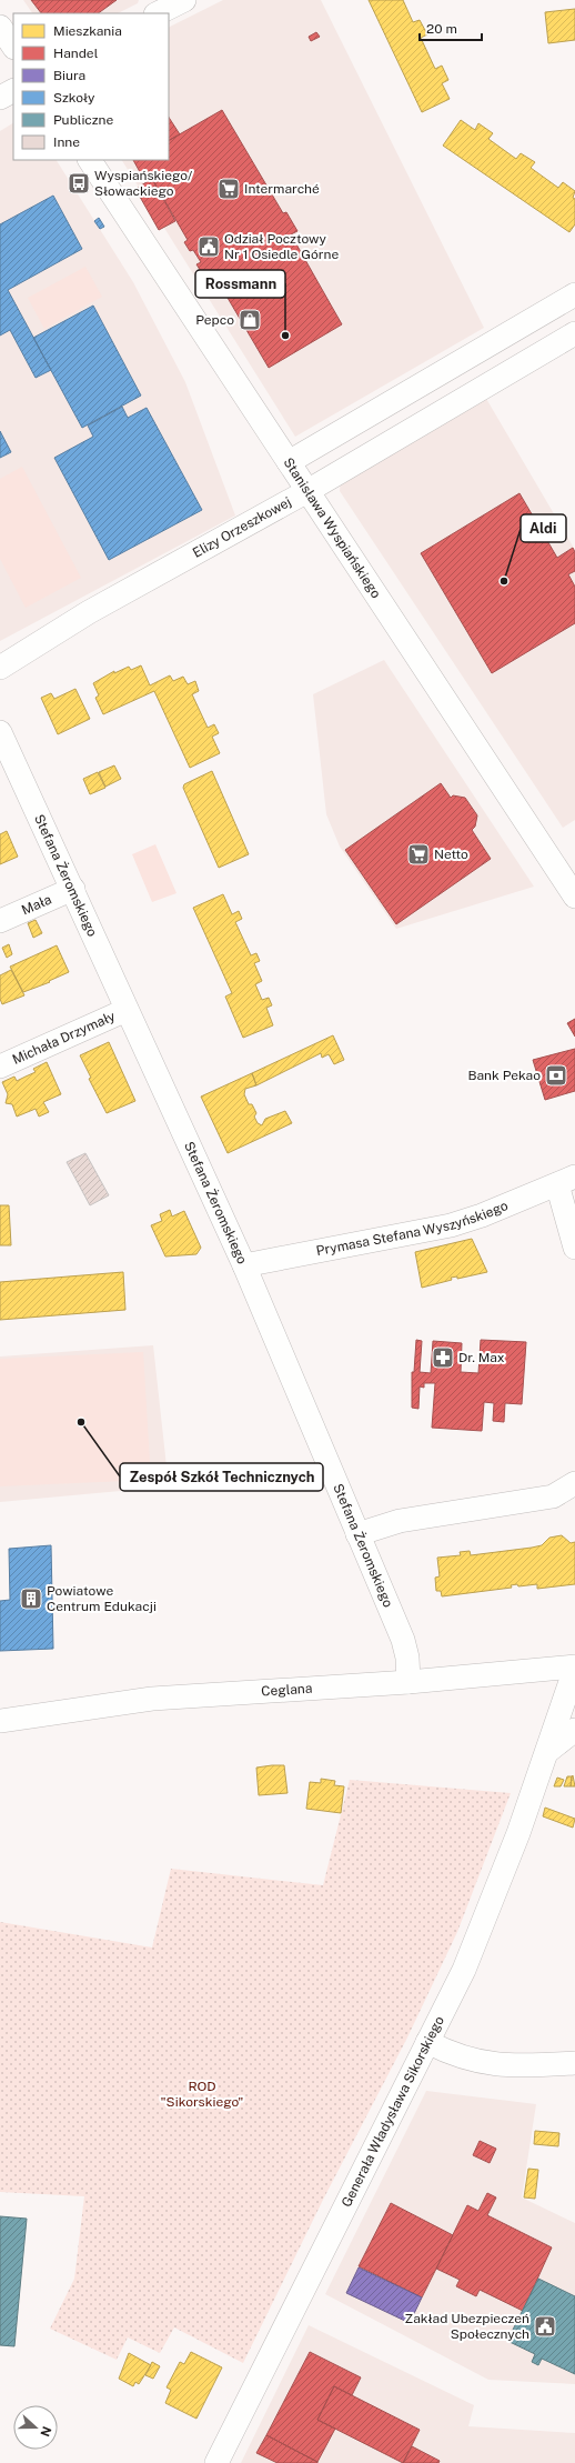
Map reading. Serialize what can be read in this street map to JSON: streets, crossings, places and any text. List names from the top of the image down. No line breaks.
{"streets":{"street":["Elizy Orzeszkowej","Stanisława Wyspiańskiego","Stefana Żeromskiego","Mała","Michała Drzymały","Prymasa Stefana Wyszyńskiego","Ceglana","Generała Władysława Sikorskiego"]},"crossings":[["Elizy Orzeszkowej","Stanisława Wyspiańskiego"],["Stefana Żeromskiego","Mała"],["Stefana Żeromskiego","Michała Drzymały"],["Stefana Żeromskiego","Prymasa Stefana Wyszyńskiego"],["Stefana Żeromskiego","Ceglana"],["Ceglana","Generała Władysława Sikorskiego"]],"parks":["ROD \"Sikorskiego\""],"places":{"bus stop":["Wyspiańskiego/ Słowackiego"],"supermarket":["Intermarché","Netto"],"public building":["Odział Pocztowy Nr 1 Osiedle Górne","Zakład Ubezpieczeń Społecznych"],"shop":["Pepco"],"other":["Rossmann","Aldi","Zespół Szkół Technicznych"],"bank":["Bank Pekao"],"pharmacy":["Dr. Max"],"building":["Powiatowe Centrum Edukacji"]},"legend":["Mieszkania","Handel","Biura","Szkoły","Publiczne","Inne"],"scale_bar":"20 m","north":"right"}
